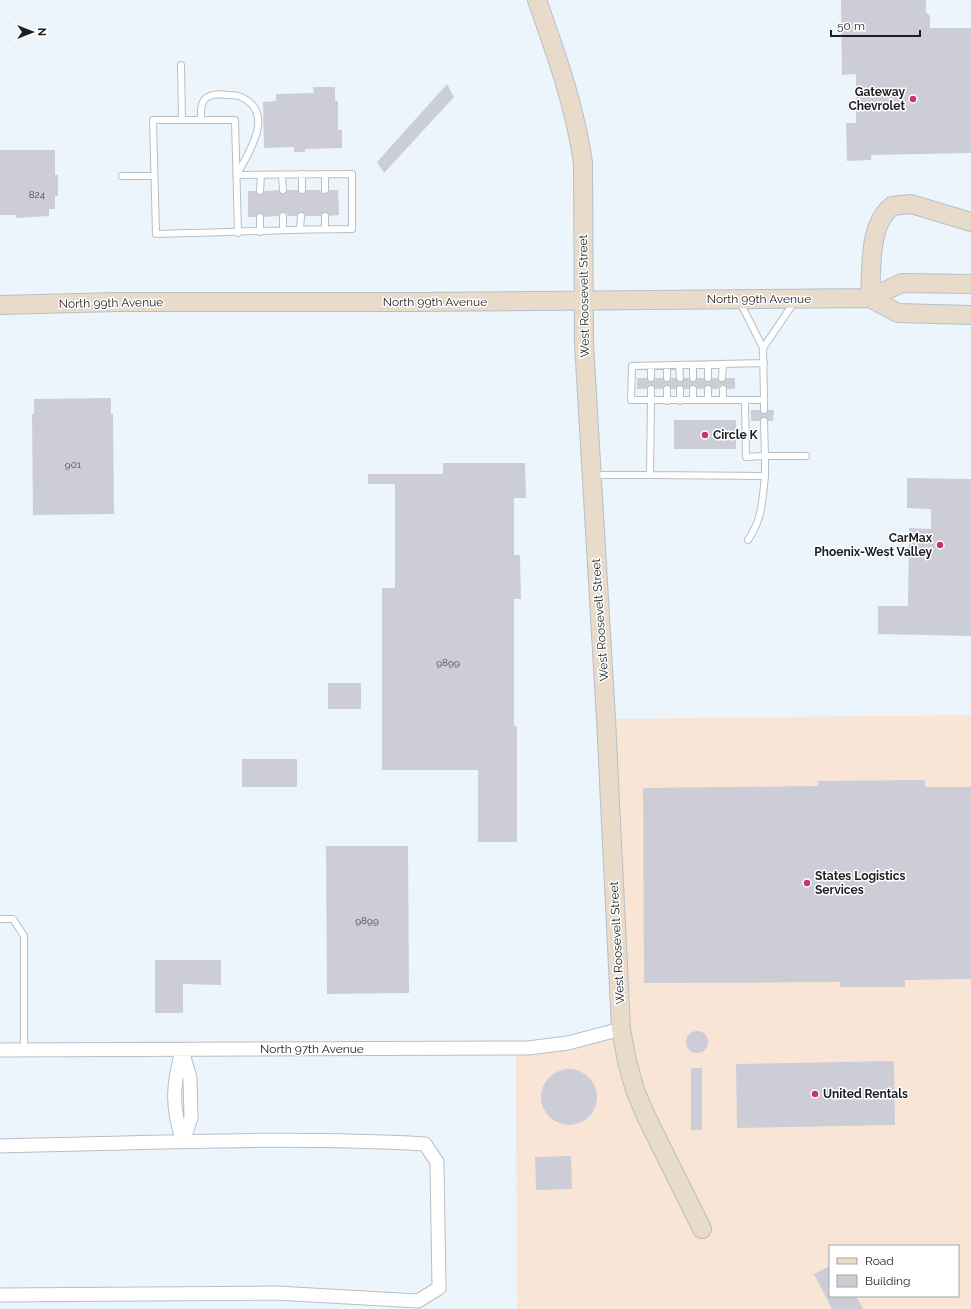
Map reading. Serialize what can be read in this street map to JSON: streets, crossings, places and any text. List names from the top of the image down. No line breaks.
{"streets":{"street":["West Roosevelt Street","North 99th Avenue","North 97th Avenue"]},"crossings":[["West Roosevelt Street","North 99th Avenue"],["West Roosevelt Street","North 97th Avenue"]],"places":["Gateway Chevrolet","Circle K","CarMax Phoenix-West Valley","States Logistics Services","United Rentals"],"house_numbers":["824","901","9899","9899"],"legend":["Road","Building"],"scale_bar":"50 m","north":"right"}
